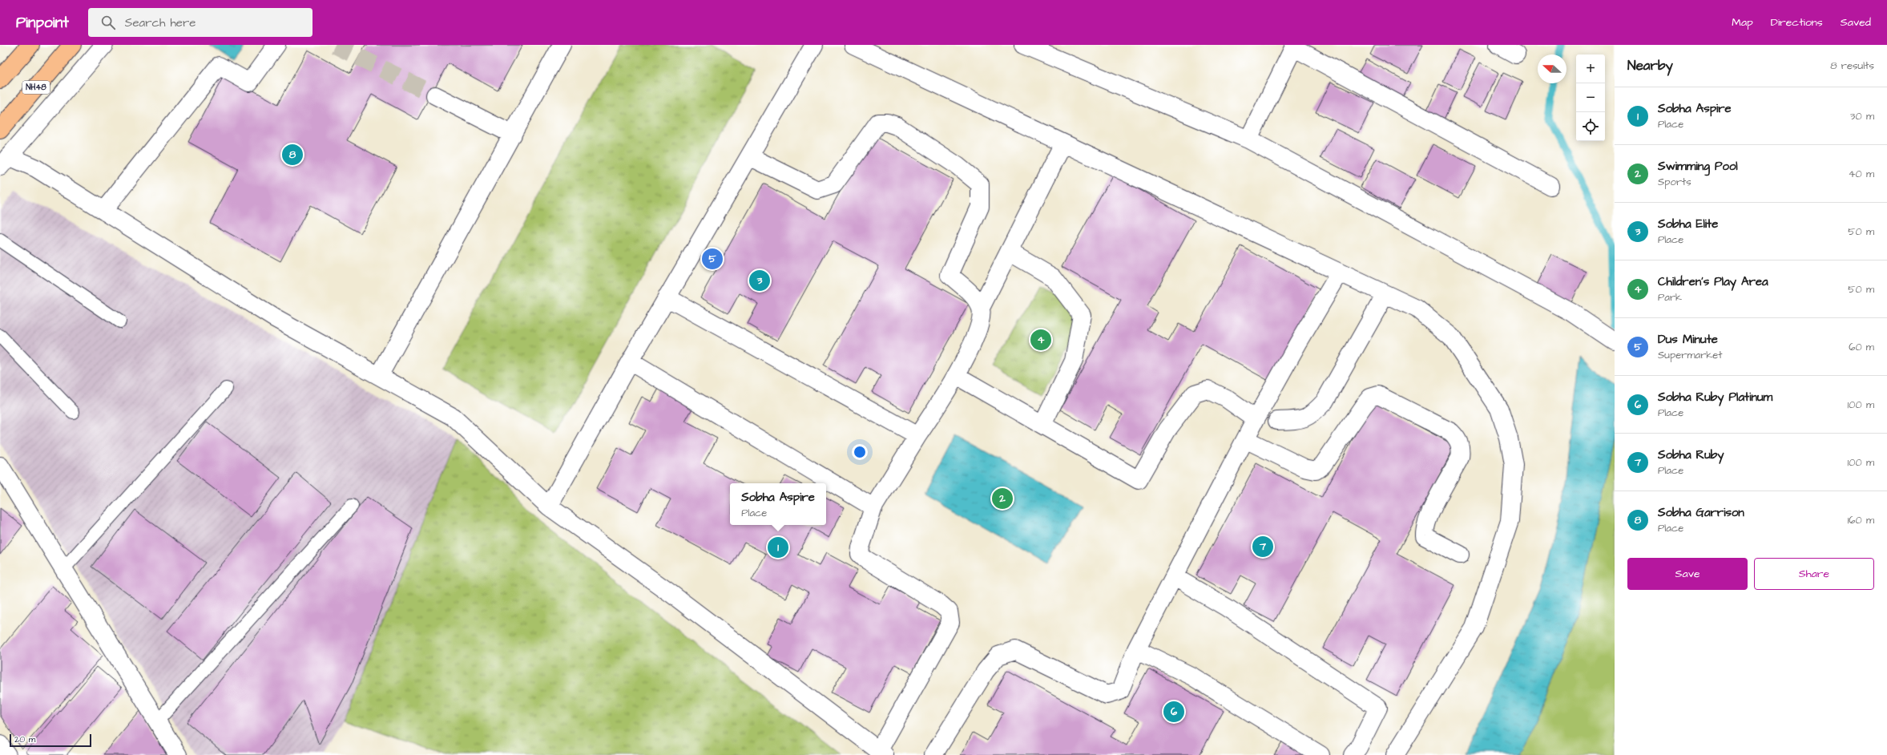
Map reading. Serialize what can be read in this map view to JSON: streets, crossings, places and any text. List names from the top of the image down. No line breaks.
{"streets":{"highway":["NH48"]},"scale_bar":"20 m","north":"left","page":{"header":"Pinpoint","search":"Search here","nav":["Map","Directions","Saved"],"heading":["Nearby","8 results"],"map_buttons":["+","−"],"list":[{"mark":"1","name":"Sobha Aspire","note":"Place","value":"30 m"},{"mark":"2","name":"Swimming Pool","note":"Sports","value":"40 m"},{"mark":"3","name":"Sobha Elite","note":"Place","value":"50 m"},{"mark":"4","name":"Children's Play Area","note":"Park","value":"50 m"},{"mark":"5","name":"Dus Minute","note":"Supermarket","value":"60 m"},{"mark":"6","name":"Sobha Ruby Platinum","note":"Place","value":"100 m"},{"mark":"7","name":"Sobha Ruby","note":"Place","value":"100 m"},{"mark":"8","name":"Sobha Garrison","note":"Place","value":"160 m"}],"pins":["8","5","3","4","2","7","1","6"],"popup":["Sobha Aspire","Place"],"buttons":["Save","Share"],"scale":"20 m"}}
